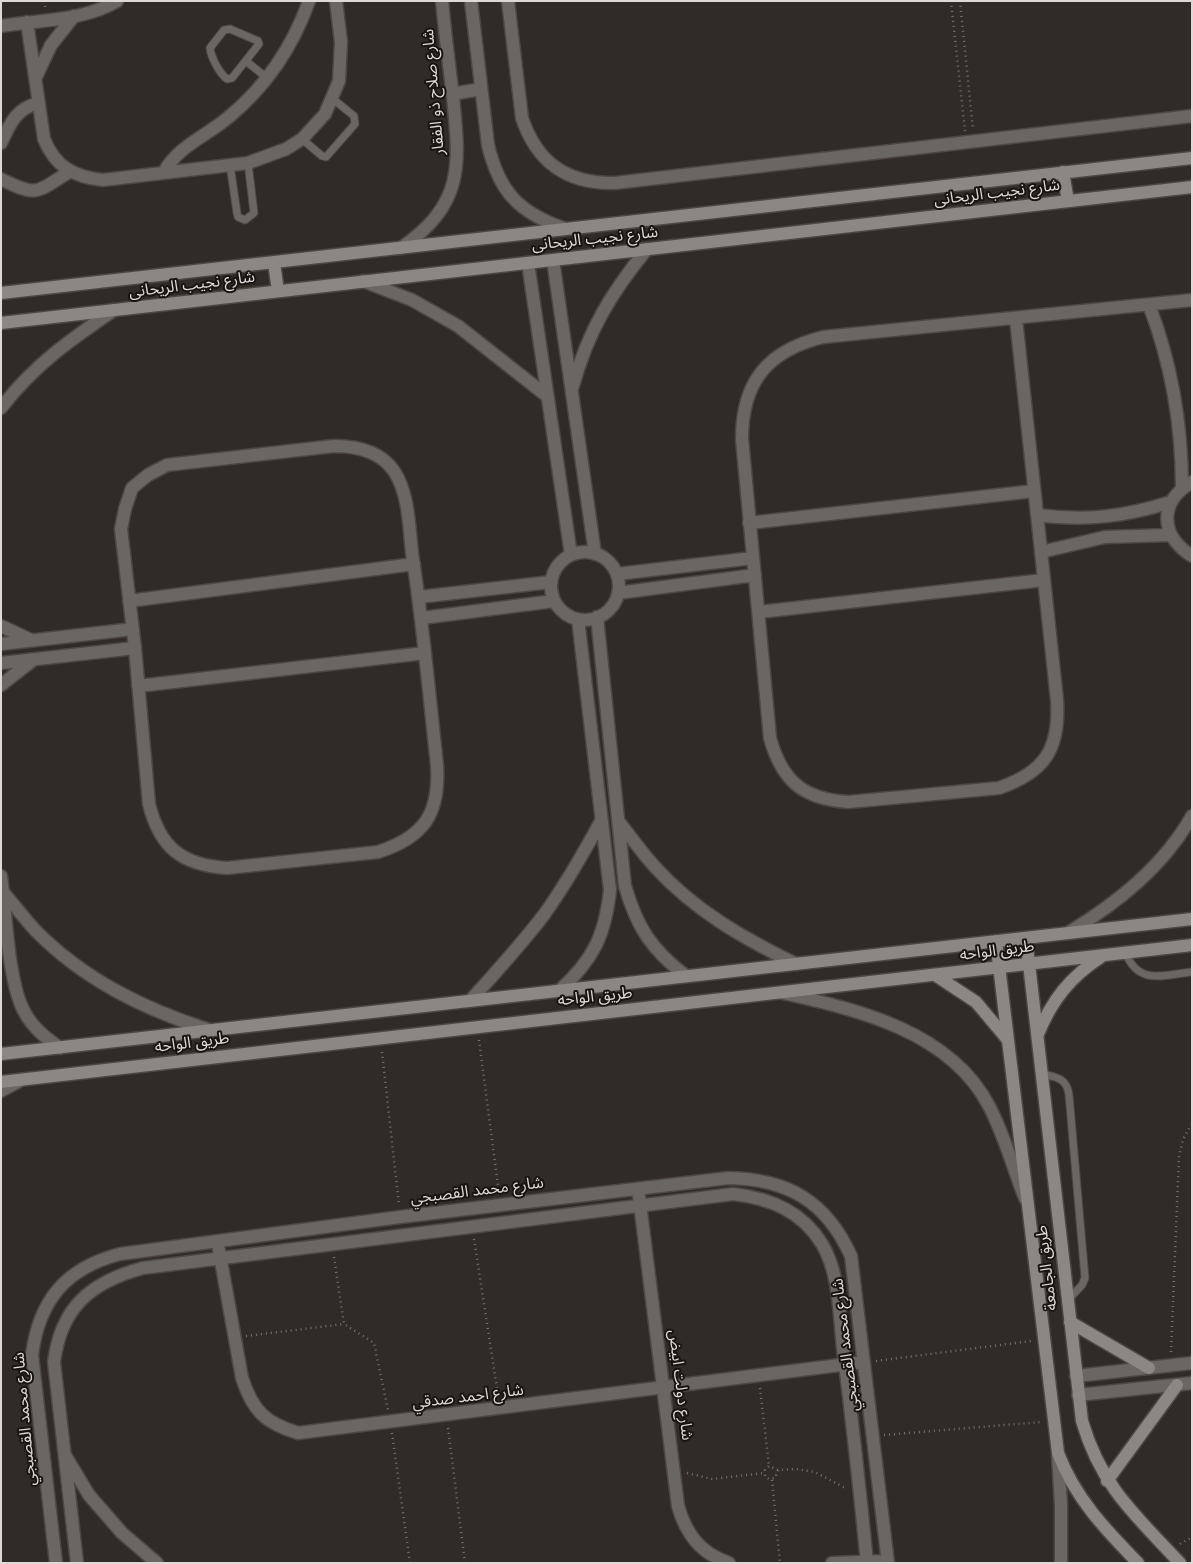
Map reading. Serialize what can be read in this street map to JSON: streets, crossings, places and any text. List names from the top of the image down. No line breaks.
{"streets":{"street":["شارع صلاح ذو الفقار","شارع نجيب الريحانى","طريق الواحه","شارع محمد القصبجي","طريق الجامعة","شارع دولت ابيض","شارع احمد صدقي"]},"crossings":[["شارع صلاح ذو الفقار","شارع نجيب الريحانى"],["طريق الواحه","طريق الجامعة"],["شارع محمد القصبجي","شارع دولت ابيض"],["شارع محمد القصبجي","شارع احمد صدقي"],["شارع دولت ابيض","شارع احمد صدقي"]]}
